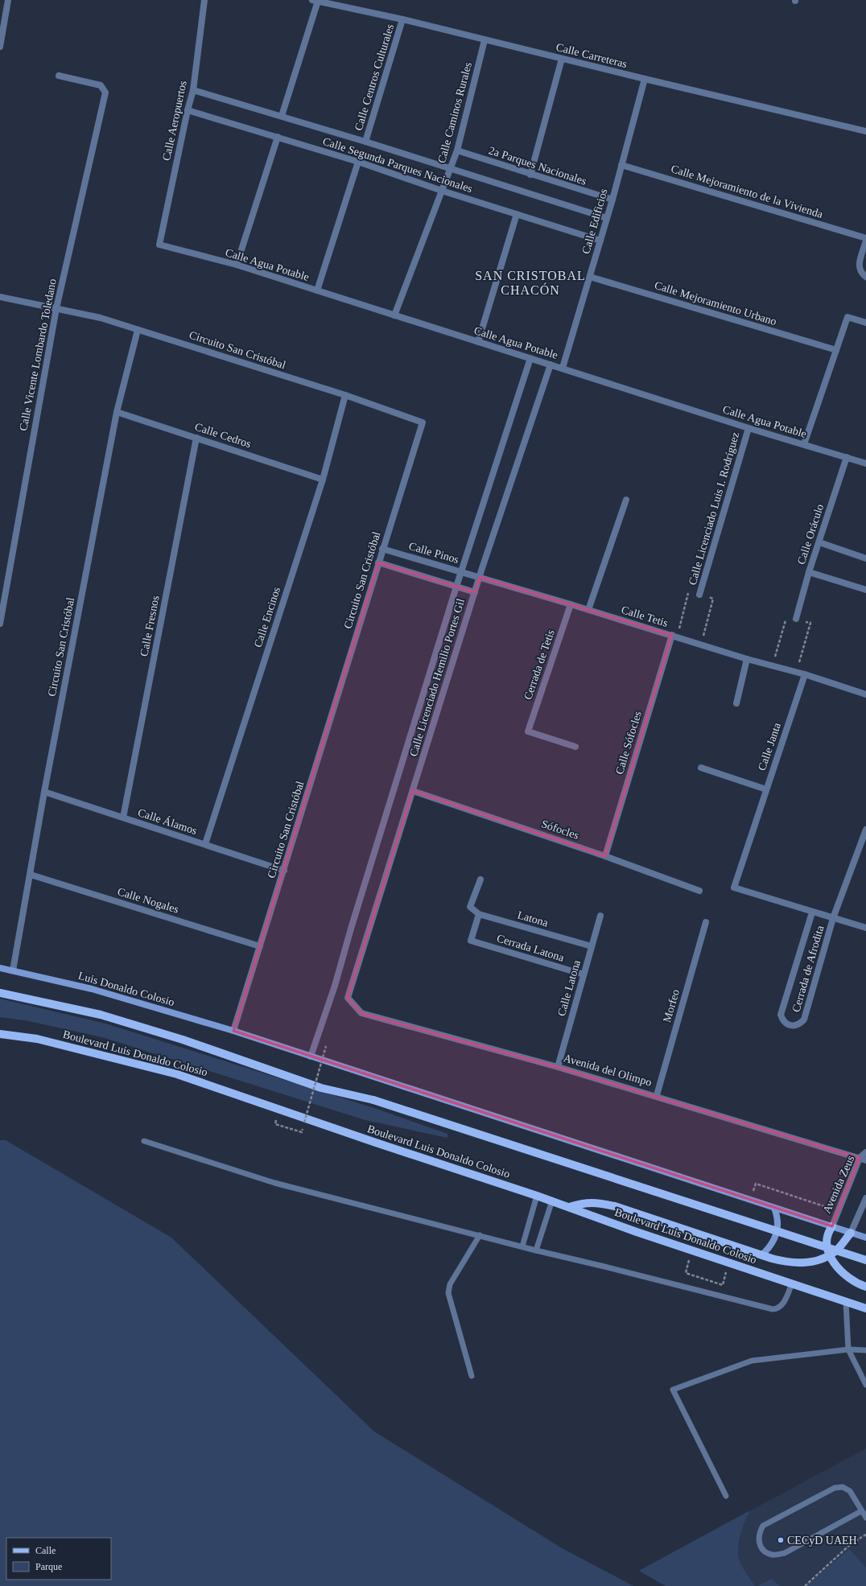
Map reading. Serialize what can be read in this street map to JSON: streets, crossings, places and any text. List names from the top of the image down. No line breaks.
{"streets":{"main road":["Boulevard Luis Donaldo Colosio"],"street":["Calle Carreteras","Calle Centros Culturales","Calle Caminos Rurales","Calle Aeropuertos","Calle Segunda Parques Nacionales","2a Parques Nacionales","Calle Mejoramiento de la Vivienda","Calle Edificios","Calle Agua Potable","Calle Mejoramiento Urbano","Circuito San Cristóbal","Calle Vicente Lombardo Toledano","Calle Cedros","Calle Licenciado Luis I. Rodríguez","Calle Oráculo","Calle Pinos","Calle Tetis","Calle Encinos","Calle Fresnos","Cerrada de Tetis","Calle Licenciado Hemilio Portes Gil","Calle Sófocles","Calle Janta","Calle Álamos","Sófocles","Calle Nogales","Latona","Cerrada Latona","Cerrada de Afrodita","Calle Latona","Luis Donaldo Colosio","Morfeo","Avenida del Olimpo","Avenida Zeus"]},"crossings":[["Calle Carreteras","Calle Centros Culturales"],["Calle Carreteras","Calle Caminos Rurales"],["Calle Carreteras","Calle Edificios"],["Calle Centros Culturales","Calle Segunda Parques Nacionales"],["Calle Caminos Rurales","Calle Segunda Parques Nacionales"],["Calle Caminos Rurales","2a Parques Nacionales"],["Calle Caminos Rurales","Calle Agua Potable"],["Calle Aeropuertos","Calle Segunda Parques Nacionales"],["Calle Aeropuertos","Calle Agua Potable"],["Calle Segunda Parques Nacionales","Calle Edificios"],["2a Parques Nacionales","Calle Edificios"],["Calle Mejoramiento de la Vivienda","Calle Edificios"],["Calle Edificios","Calle Agua Potable"],["Calle Edificios","Calle Mejoramiento Urbano"],["Calle Agua Potable","Calle Licenciado Luis I. Rodríguez"],["Calle Agua Potable","Calle Oráculo"],["Calle Agua Potable","Calle Licenciado Hemilio Portes Gil"],["Circuito San Cristóbal","Calle Vicente Lombardo Toledano"],["Circuito San Cristóbal","Calle Cedros"],["Circuito San Cristóbal","Calle Pinos"],["Circuito San Cristóbal","Calle Encinos"],["Circuito San Cristóbal","Calle Álamos"],["Circuito San Cristóbal","Calle Nogales"],["Circuito San Cristóbal","Luis Donaldo Colosio"],["Calle Cedros","Calle Encinos"],["Calle Cedros","Calle Fresnos"],["Calle Pinos","Calle Tetis"],["Calle Pinos","Calle Licenciado Hemilio Portes Gil"],["Calle Tetis","Cerrada de Tetis"],["Calle Tetis","Calle Licenciado Hemilio Portes Gil"],["Calle Tetis","Calle Sófocles"],["Calle Tetis","Calle Janta"],["Calle Encinos","Calle Álamos"],["Calle Fresnos","Calle Álamos"],["Calle Licenciado Hemilio Portes Gil","Sófocles"],["Calle Licenciado Hemilio Portes Gil","Avenida del Olimpo"],["Calle Sófocles","Sófocles"],["Calle Janta","Cerrada de Afrodita"],["Latona","Cerrada Latona"],["Latona","Calle Latona"],["Cerrada Latona","Calle Latona"],["Calle Latona","Avenida del Olimpo"],["Luis Donaldo Colosio","Avenida Zeus"],["Morfeo","Avenida del Olimpo"],["Avenida del Olimpo","Avenida Zeus"]],"districts":["SAN CRISTOBAL CHACÓN"],"places":["CECyD UAEH"],"legend":["Calle","Parque"]}
